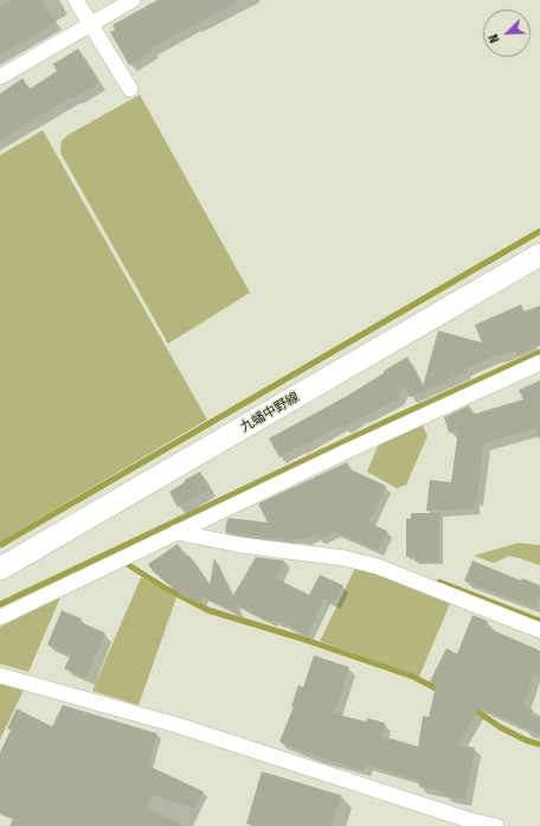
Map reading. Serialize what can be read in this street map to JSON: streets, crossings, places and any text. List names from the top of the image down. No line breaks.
{"streets":{"main road":["九蟠中野線"]},"north":"bottom left"}
